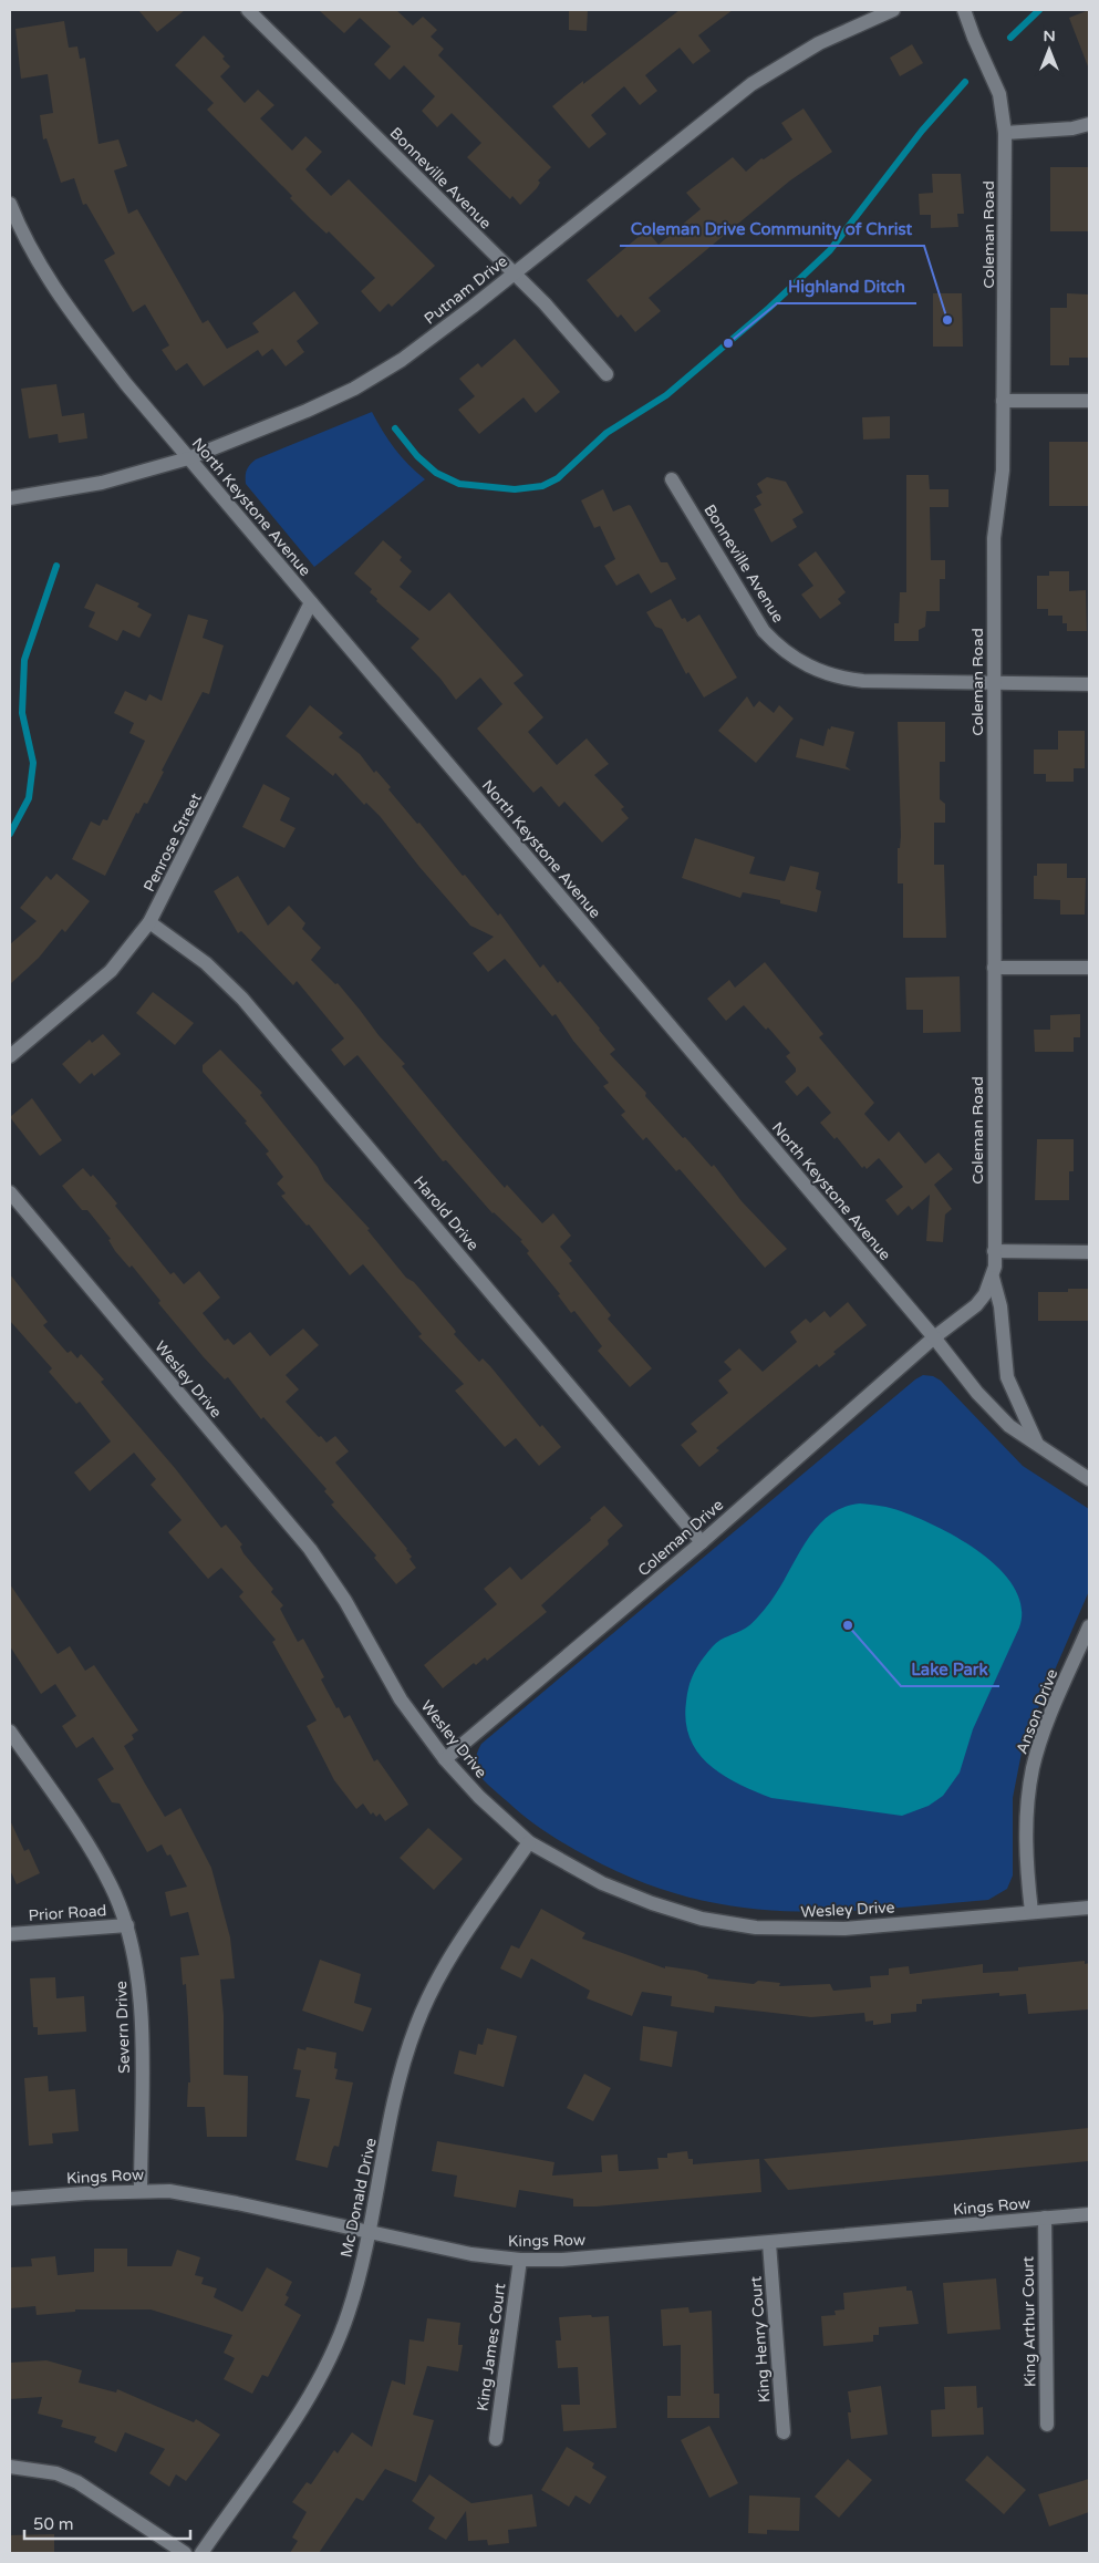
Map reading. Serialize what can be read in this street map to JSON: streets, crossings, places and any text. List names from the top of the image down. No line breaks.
{"streets":{"street":["Bonneville Avenue","Coleman Road","Putnam Drive","North Keystone Avenue","Penrose Street","Harold Drive","Wesley Drive","Coleman Drive","Anson Drive","Prior Road","Severn Drive","Kings Row","Mc Donald Drive","King Arthur Court","King Henry Court","King James Court"]},"crossings":[["Bonneville Avenue","Coleman Road"],["Bonneville Avenue","Putnam Drive"],["Coleman Road","North Keystone Avenue"],["Coleman Road","Coleman Drive"],["Putnam Drive","North Keystone Avenue"],["North Keystone Avenue","Penrose Street"],["North Keystone Avenue","Coleman Drive"],["Penrose Street","Harold Drive"],["Harold Drive","Coleman Drive"],["Wesley Drive","Coleman Drive"],["Wesley Drive","Anson Drive"],["Wesley Drive","Mc Donald Drive"],["Prior Road","Severn Drive"],["Severn Drive","Kings Row"],["Kings Row","Mc Donald Drive"],["Kings Row","King Arthur Court"],["Kings Row","King Henry Court"],["Kings Row","King James Court"]],"places":["Coleman Drive Community of Christ","Highland Ditch","Lake Park"],"scale_bar":"50 m","north":"top"}
